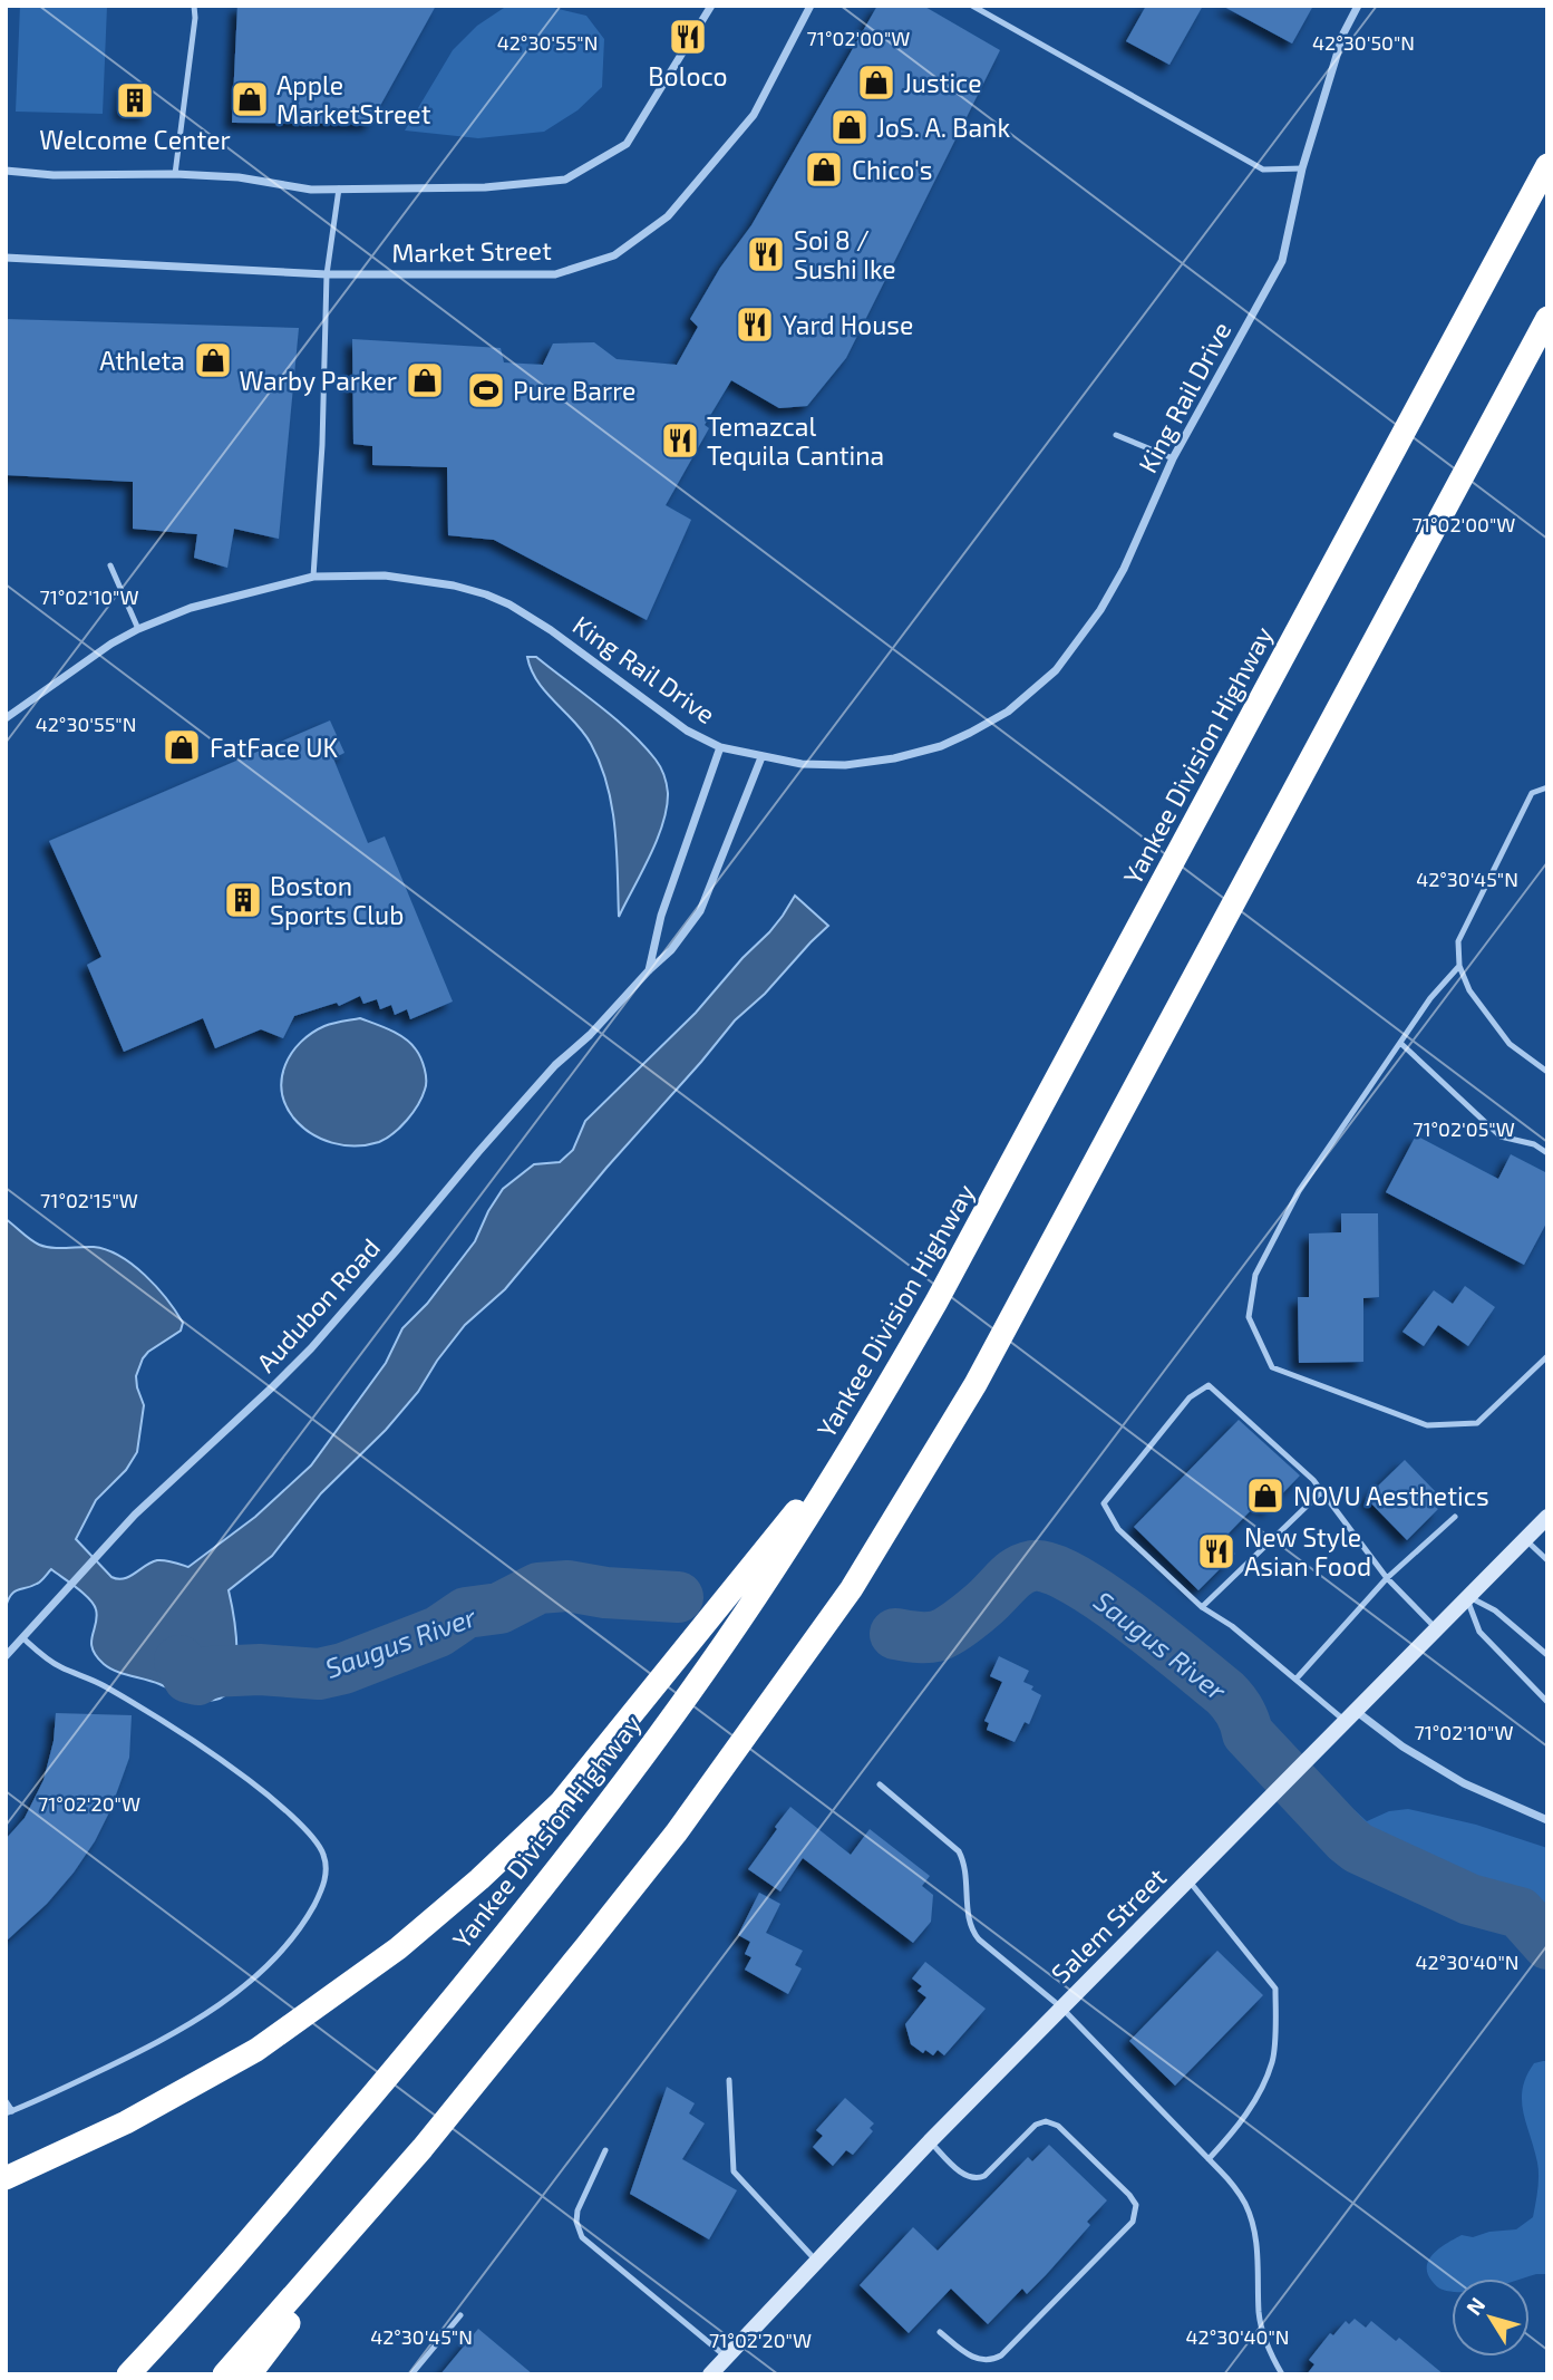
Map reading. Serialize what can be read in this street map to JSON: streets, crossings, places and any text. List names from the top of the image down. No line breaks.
{"streets":{"highway":["Yankee Division Highway"],"main road":["Salem Street"],"street":["Market Street","King Rail Drive","Audubon Road"]},"crossings":[["King Rail Drive","Audubon Road"]],"water":["Saugus River"],"places":{"restaurant":["Boloco","Soi 8 / Sushi Ike","Yard House","Temazcal Tequila Cantina","New Style Asian Food"],"shop":["Justice","Apple MarketStreet","JoS. A. Bank","Chico's","Athleta","Warby Parker","FatFace UK","NOVU Aesthetics"],"building":["Welcome Center","Boston Sports Club"],"sports":["Pure Barre"]},"north":"top left","coordinates":["71°02'00\"W","42°30'55\"N","42°30'50\"N","71°02'10\"W","42°30'45\"N","71°02'05\"W","71°02'15\"W","71°02'20\"W","42°30'40\"N"]}
